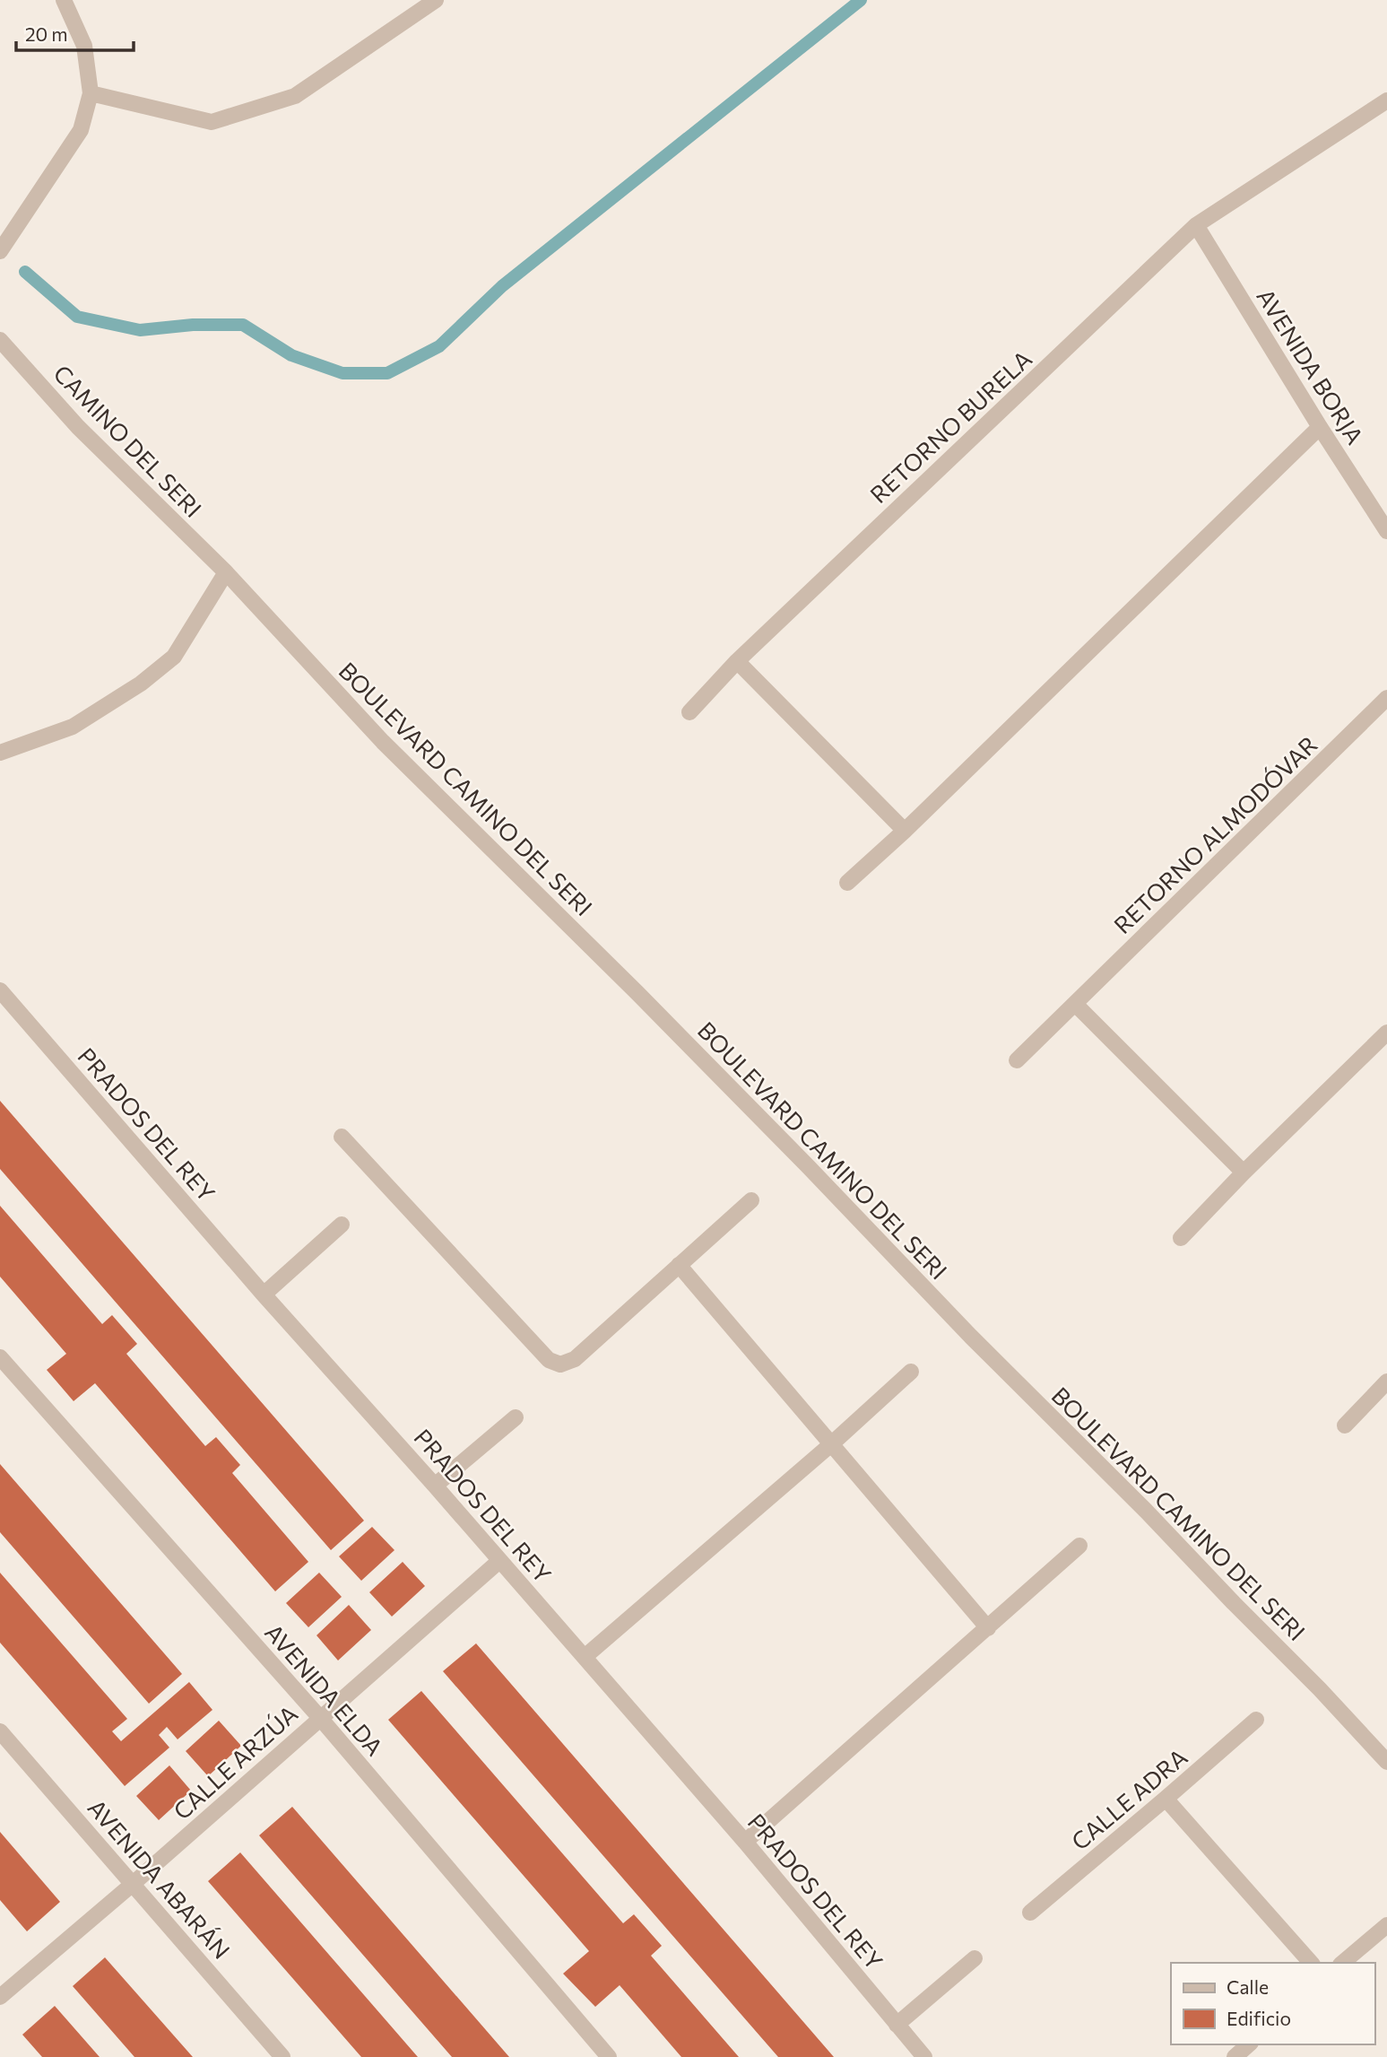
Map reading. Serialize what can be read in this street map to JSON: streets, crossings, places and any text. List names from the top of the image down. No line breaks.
{"streets":{"street":["AVENIDA BORJA","RETORNO BURELA","CAMINO DEL SERI","BOULEVARD CAMINO DEL SERI","RETORNO ALMODÓVAR","PRADOS DEL REY","AVENIDA ELDA","CALLE ARZÚA","CALLE ADRA","AVENIDA ABARÁN"]},"crossings":[["AVENIDA BORJA","RETORNO BURELA"],["CAMINO DEL SERI","BOULEVARD CAMINO DEL SERI"],["PRADOS DEL REY","CALLE ARZÚA"],["AVENIDA ELDA","CALLE ARZÚA"],["CALLE ARZÚA","AVENIDA ABARÁN"]],"legend":["Calle","Edificio"],"scale_bar":"20 m"}
